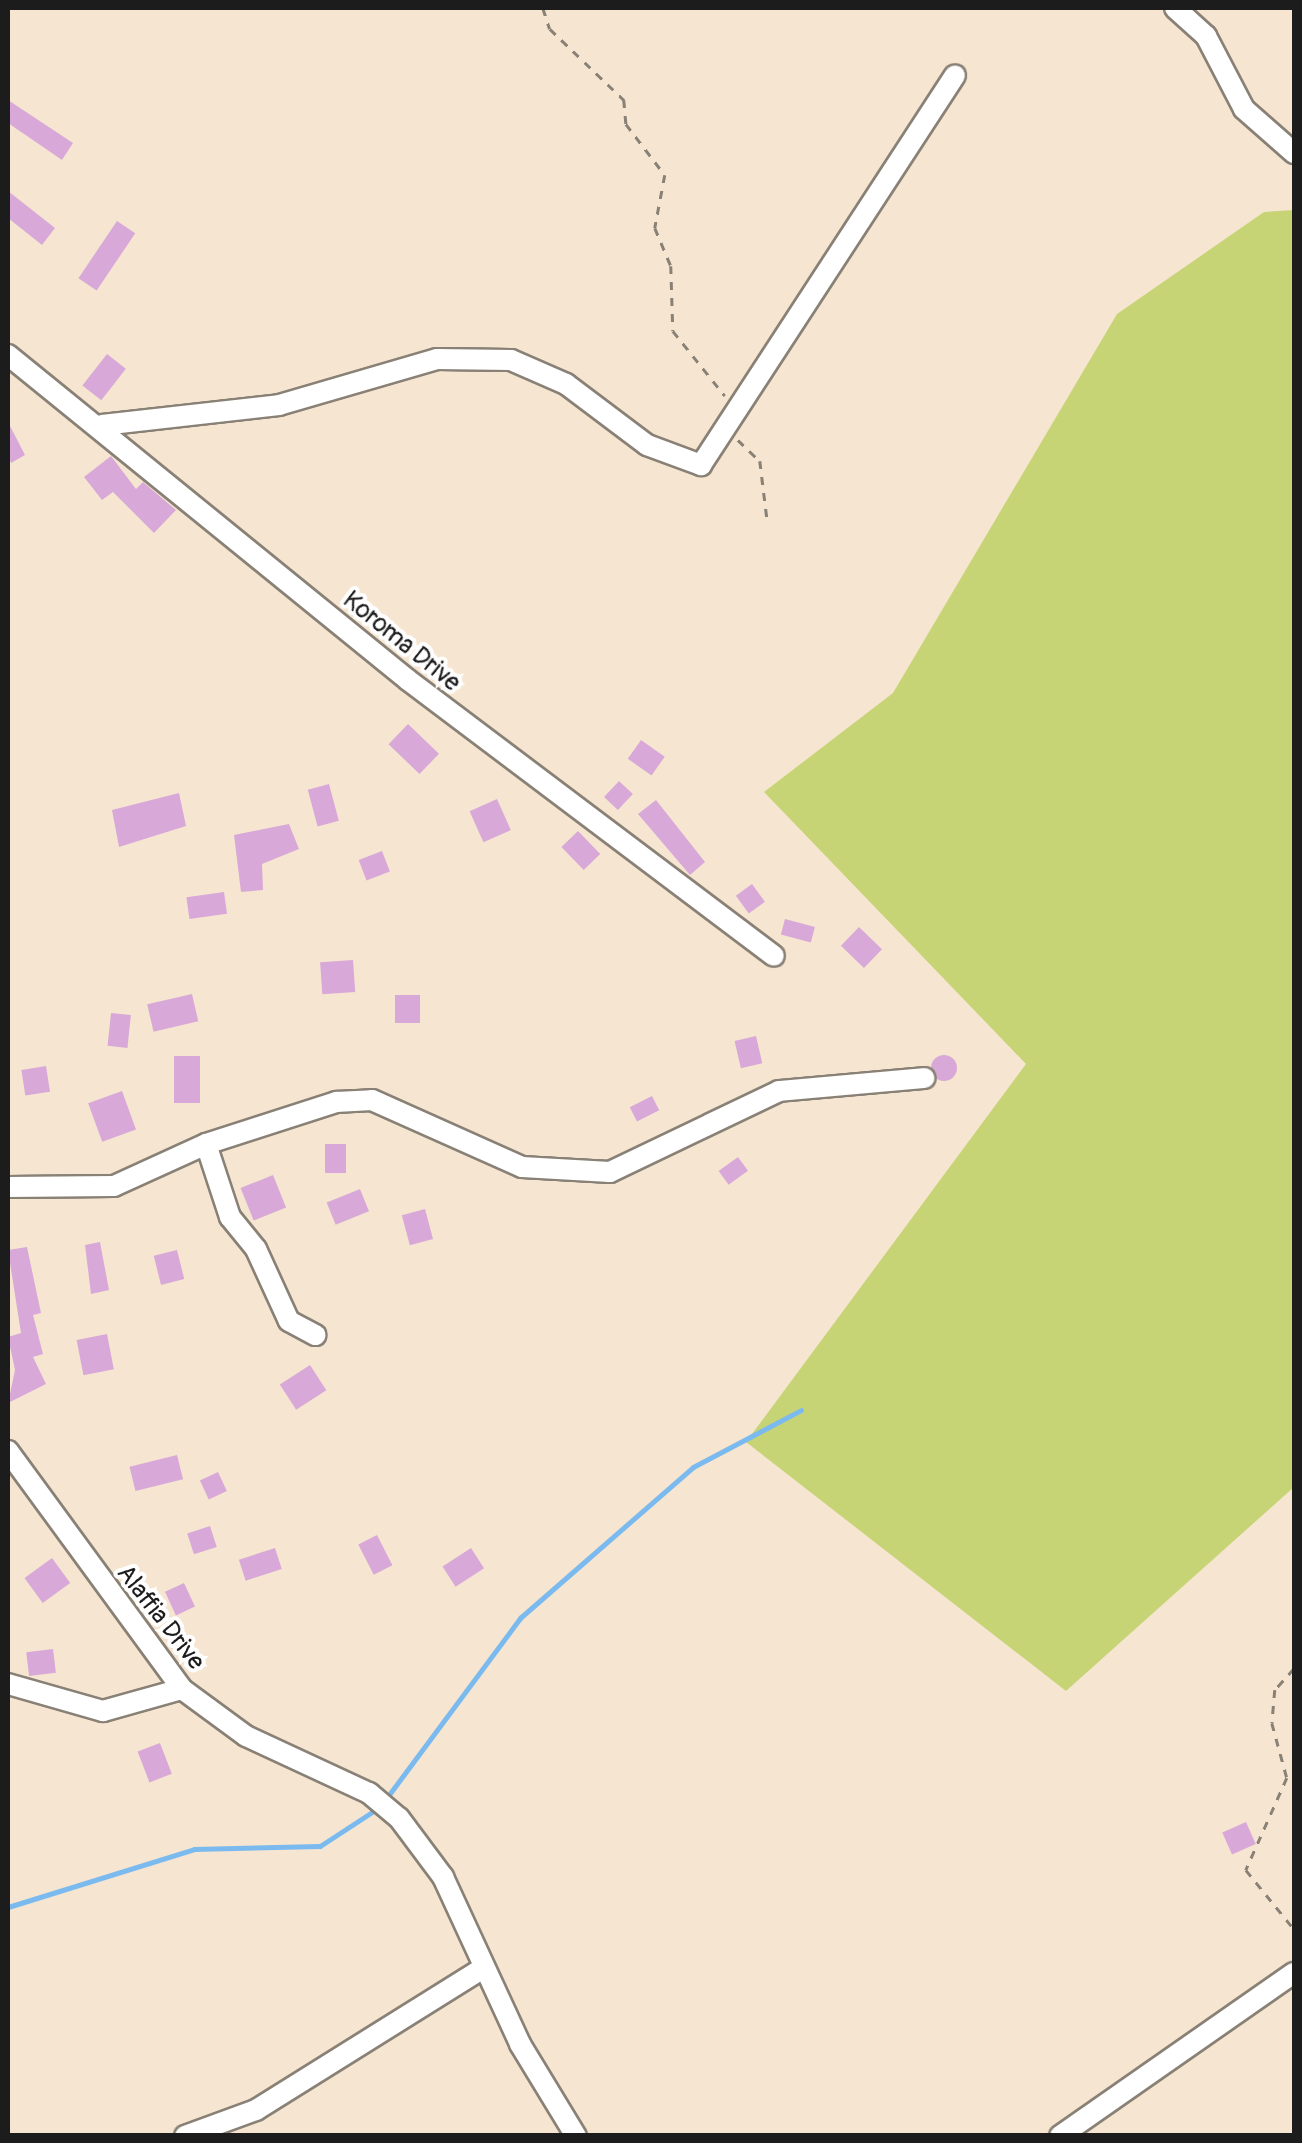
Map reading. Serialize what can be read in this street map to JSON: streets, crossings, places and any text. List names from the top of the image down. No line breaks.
{"streets":{"street":["Koroma Drive","Alaffia Drive"]}}
